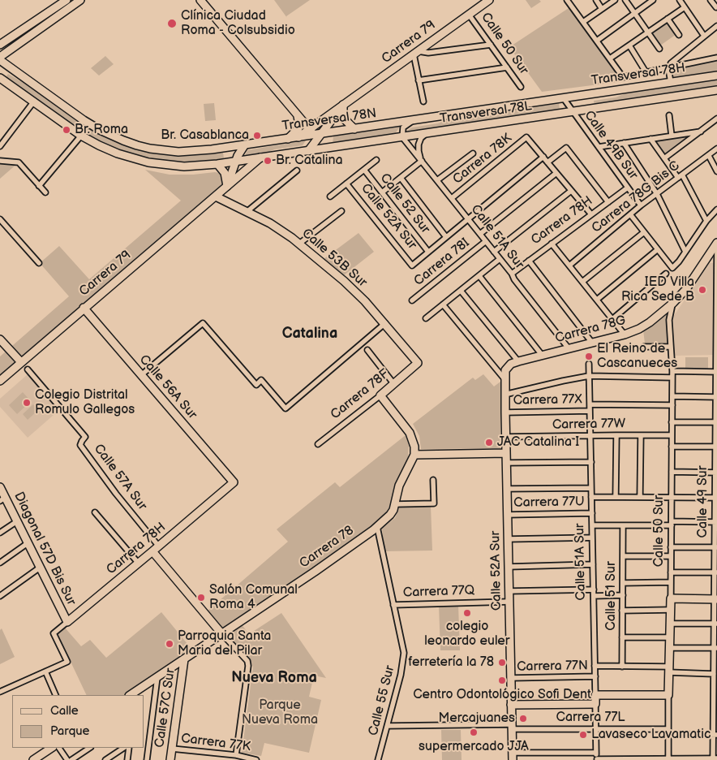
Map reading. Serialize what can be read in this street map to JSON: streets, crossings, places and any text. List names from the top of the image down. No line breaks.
{"streets":{"street":["Carrera 79","Calle 50 Sur","Transversal 78H","Transversal 78L","Transversal 78N","Calle 49B Sur","Carrera 78K","Carrera 78G Bis C","Calle 52 Sur","Calle 52A Sur","Carrera 78H","Calle 51A Sur","Calle 53B Sur","Carrera 78I","Carrera 78G","Calle 56A Sur","Carrera 78F","Carrera 77X","Carrera 77W","Calle 57A Sur","Calle 49 Sur","Carrera 77U","Carrera 78","Diagonal 57D Bis Sur","Carrera 77Q","Calle 51 Sur","Carrera 77N","Calle 55 Sur","Calle 57C Sur","Carrera 77L","Carrera 77K"]},"crossings":[["Carrera 79","Calle 50 Sur"],["Carrera 79","Transversal 78N"],["Carrera 79","Calle 53B Sur"],["Carrera 79","Calle 56A Sur"],["Calle 50 Sur","Carrera 78G"],["Calle 50 Sur","Carrera 77W"],["Calle 50 Sur","Carrera 77L"],["Transversal 78H","Transversal 78L"],["Transversal 78H","Calle 49B Sur"],["Transversal 78L","Transversal 78N"],["Transversal 78L","Calle 49B Sur"],["Transversal 78L","Calle 51A Sur"],["Transversal 78N","Calle 51A Sur"],["Calle 49B Sur","Carrera 78G Bis C"],["Calle 49B Sur","Carrera 78H"],["Carrera 78K","Calle 51A Sur"],["Calle 52 Sur","Calle 52A Sur"],["Calle 52A Sur","Carrera 78G"],["Calle 52A Sur","Carrera 77X"],["Calle 52A Sur","Carrera 77W"],["Calle 52A Sur","Carrera 77U"],["Calle 52A Sur","Carrera 77Q"],["Calle 52A Sur","Carrera 77N"],["Calle 52A Sur","Carrera 77L"],["Carrera 78H","Calle 51A Sur"],["Carrera 78H","Calle 56A Sur"],["Carrera 78H","Calle 57A Sur"],["Carrera 78H","Diagonal 57D Bis Sur"],["Calle 51A Sur","Carrera 78I"],["Calle 51A Sur","Carrera 78G"],["Calle 51A Sur","Carrera 77X"],["Calle 51A Sur","Carrera 77W"],["Calle 51A Sur","Carrera 77U"],["Calle 51A Sur","Carrera 77N"],["Calle 51A Sur","Carrera 77L"],["Calle 53B Sur","Carrera 78F"],["Carrera 78G","Calle 49 Sur"],["Calle 57A Sur","Carrera 78"],["Calle 57A Sur","Carrera 77K"],["Calle 49 Sur","Carrera 77L"],["Carrera 78","Calle 55 Sur"],["Carrera 78","Calle 57C Sur"],["Carrera 77Q","Calle 55 Sur"],["Calle 55 Sur","Carrera 77L"],["Calle 57C Sur","Carrera 77K"]],"districts":["Catalina","Nueva Roma"],"parks":["Parque Nueva Roma"],"places":["Clínica Ciudad Roma - Colsubsidio","Br. Roma","Br. Casablanca","Br. Catalina","IED Villa Rica Sede B","El Reino de Cascanueces","Colegio Distrital Romulo Gallegos","JAC Catalina I","Salón Comunal Roma 4","colegio leonardo euler","Parroquia Santa Maria del Pilar","ferretería la 78","Centro Odontológico Sofi Dent","Mercajuanes","supermercado JJA","Lavaseco Lavamatic"],"legend":["Calle","Parque"]}
